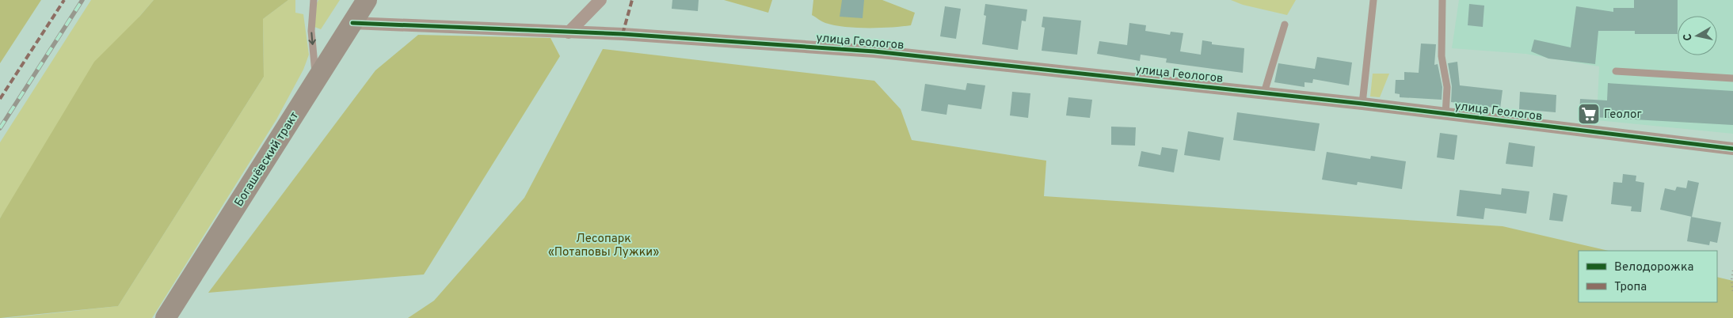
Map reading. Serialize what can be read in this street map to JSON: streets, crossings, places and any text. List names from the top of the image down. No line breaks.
{"streets":{"main road":["Богашёвский тракт"],"street":["улица Геологов"]},"crossings":[["улица Геологов","Богашёвский тракт"]],"parks":["Лесопарк «Потаповы Лужки»"],"places":{"supermarket":["Геолог"]},"legend":["Велодорожка","Тропа"],"north":"left"}
